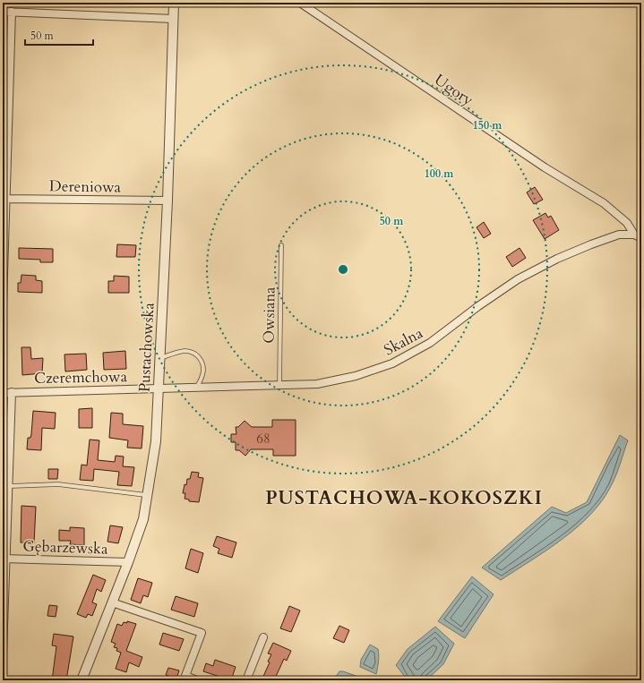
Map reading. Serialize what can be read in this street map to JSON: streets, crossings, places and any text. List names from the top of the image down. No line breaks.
{"streets":{"street":["Ugory","Dereniowa","Skalna","Pustachowska","Czeremchowa","Gębarzewska"],"lane":["Owsiana"]},"crossings":[["Ugory","Skalna"],["Dereniowa","Pustachowska"],["Owsiana","Skalna"],["Skalna","Pustachowska"],["Skalna","Czeremchowa"],["Pustachowska","Czeremchowa"],["Pustachowska","Gębarzewska"]],"districts":["PUSTACHOWA-KOKOSZKI"],"house_numbers":["68"],"scale_bar":"50 m","rings":["150 m","100 m","50 m"]}
